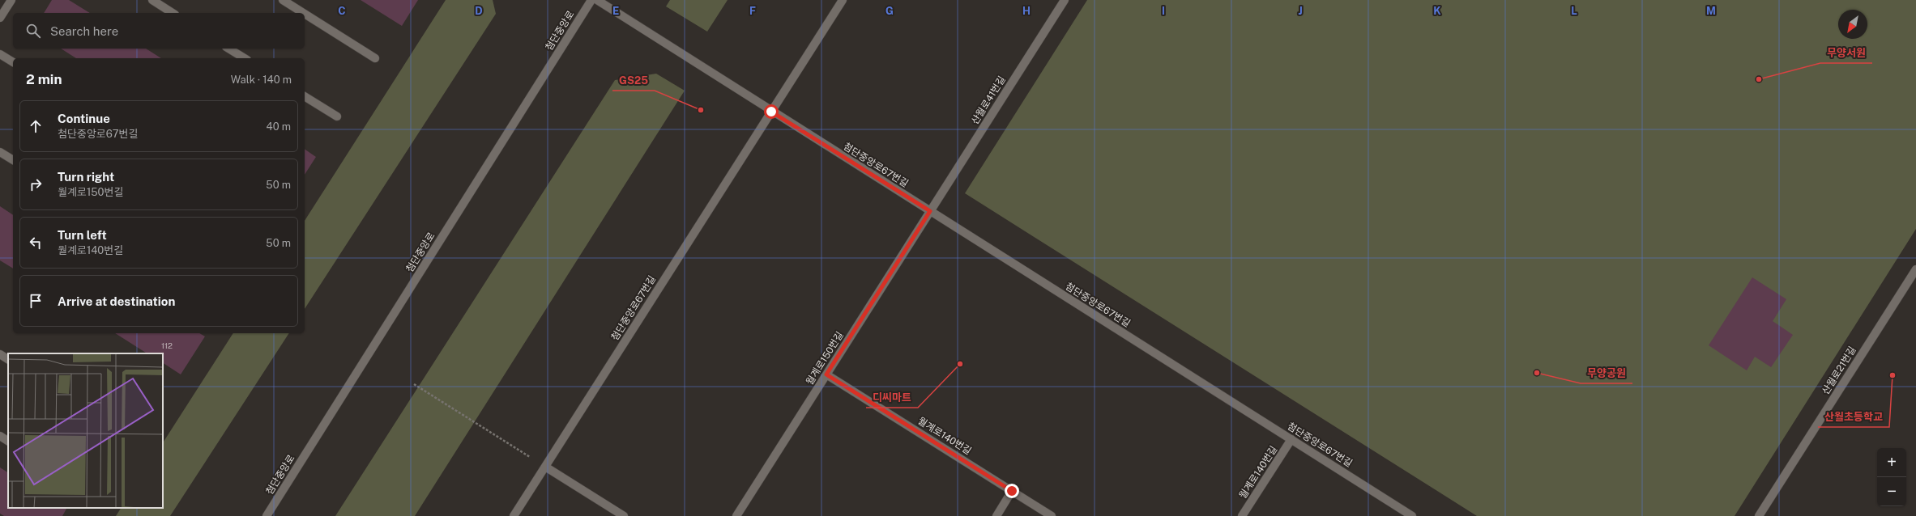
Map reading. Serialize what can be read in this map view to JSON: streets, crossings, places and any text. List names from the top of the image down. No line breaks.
{"streets":{"street":["첨단중앙로","산월로41번길","첨단중앙로67번길","월계로150번길","산월로21번길","월계로140번길"]},"crossings":[["산월로41번길","첨단중앙로67번길"],["산월로41번길","월계로150번길"],["첨단중앙로67번길","월계로150번길"],["첨단중앙로67번길","월계로140번길"],["월계로150번길","월계로140번길"]],"places":["무양서원","GS25","디씨마트","무양공원","산월초등학교"],"house_numbers":["112"],"north":"bottom left","page":{"search":"Search here","heading":["2 min","Walk · 140 m"],"list":[["Continue","첨단중앙로67번길","40 m"],["Turn right","월계로150번길","50 m"],["Turn left","월계로140번길","50 m"],"Arrive at destination"],"map_buttons":["+","−"]},"grid":{"columns":["C","D","E","F","G","H","I","J","K","L","M"]}}
